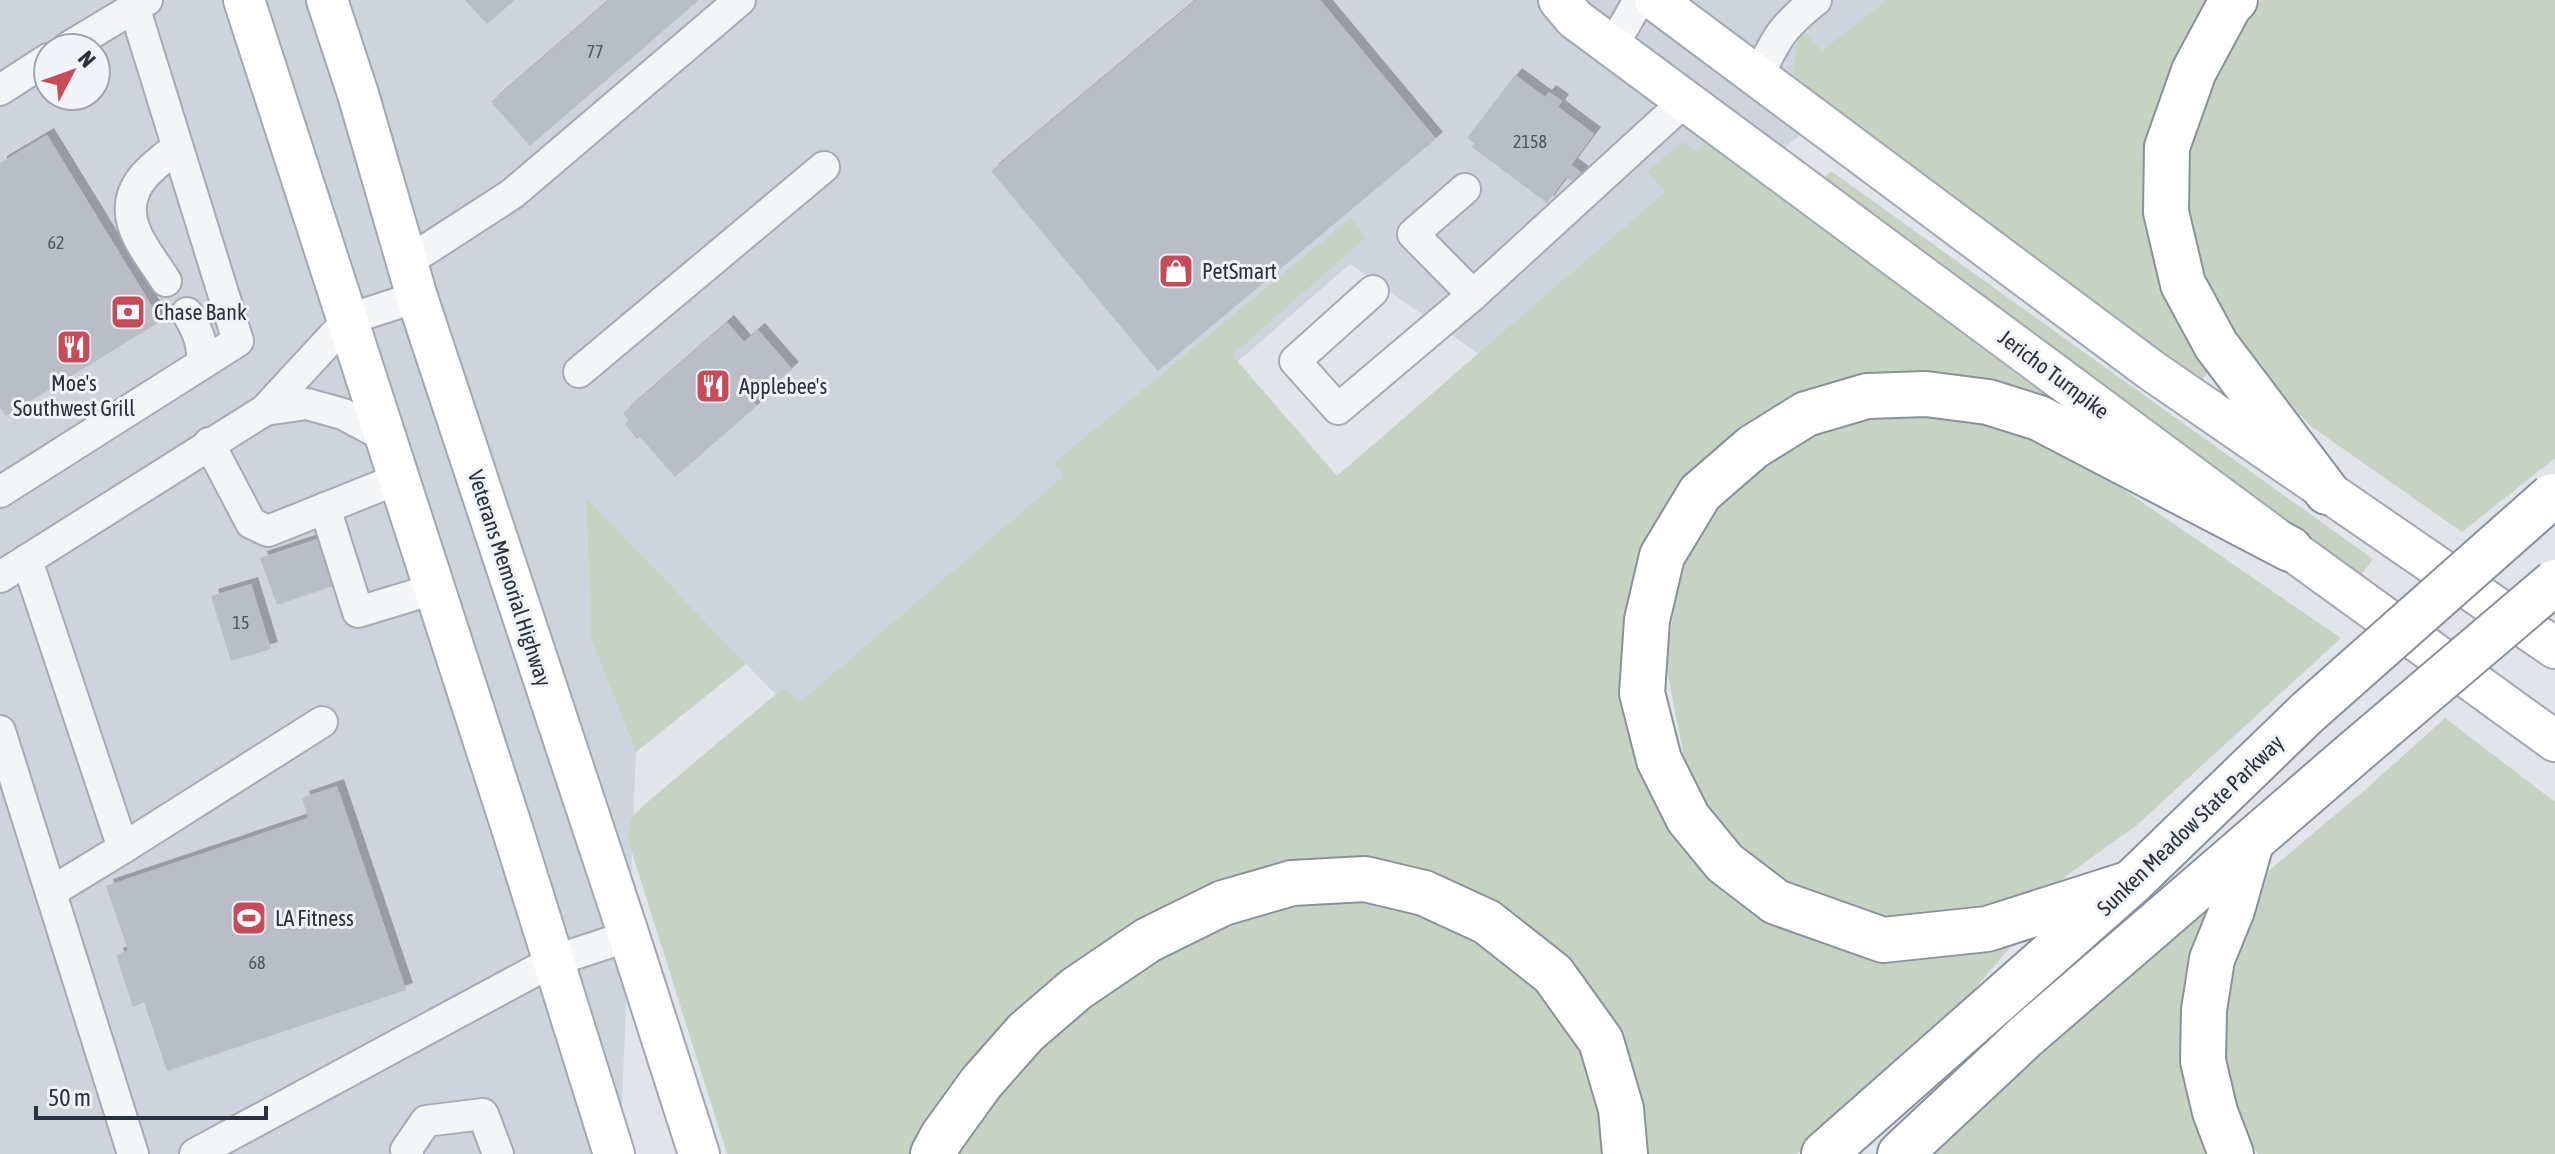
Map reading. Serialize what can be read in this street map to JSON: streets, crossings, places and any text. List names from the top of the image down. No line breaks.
{"streets":{"highway":["Sunken Meadow State Parkway"],"main road":["Jericho Turnpike","Veterans Memorial Highway"]},"places":{"shop":["PetSmart"],"bank":["Chase Bank"],"restaurant":["Moe's Southwest Grill","Applebee's"],"sports":["LA Fitness"]},"house_numbers":["77","2158","62","15","68"],"scale_bar":"50 m","north":"top right"}
